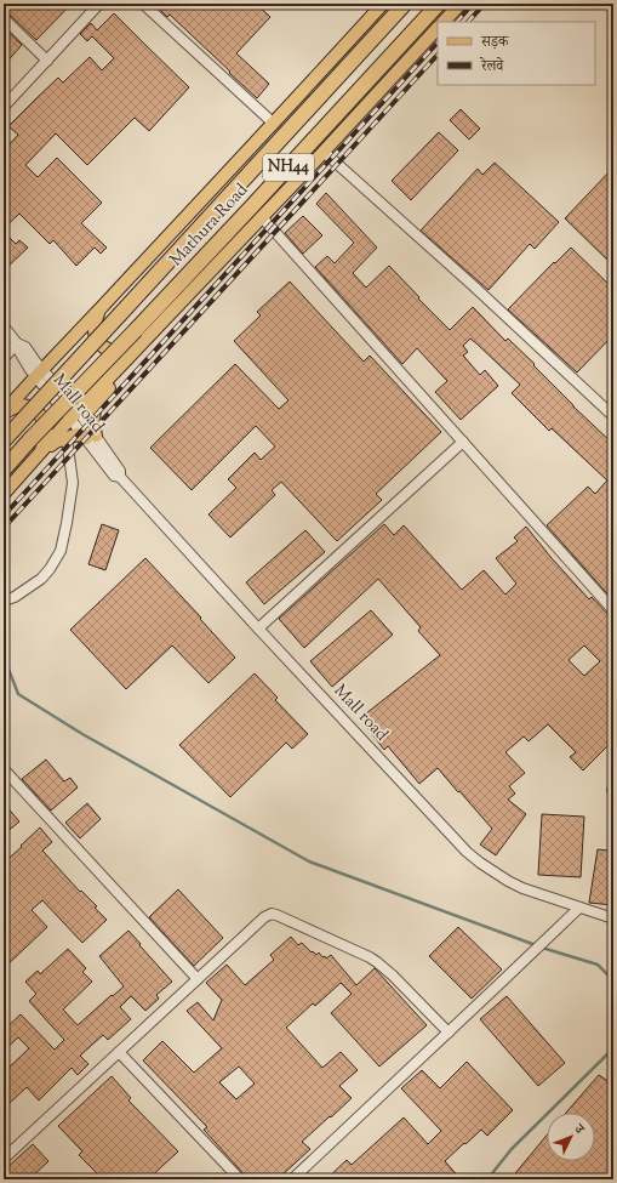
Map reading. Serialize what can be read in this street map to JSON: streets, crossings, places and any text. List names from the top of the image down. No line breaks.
{"streets":{"highway":["NH44","Mathura Road"],"street":["Mall road"]},"legend":["सड़क","रेलवे"],"north":"top right"}
